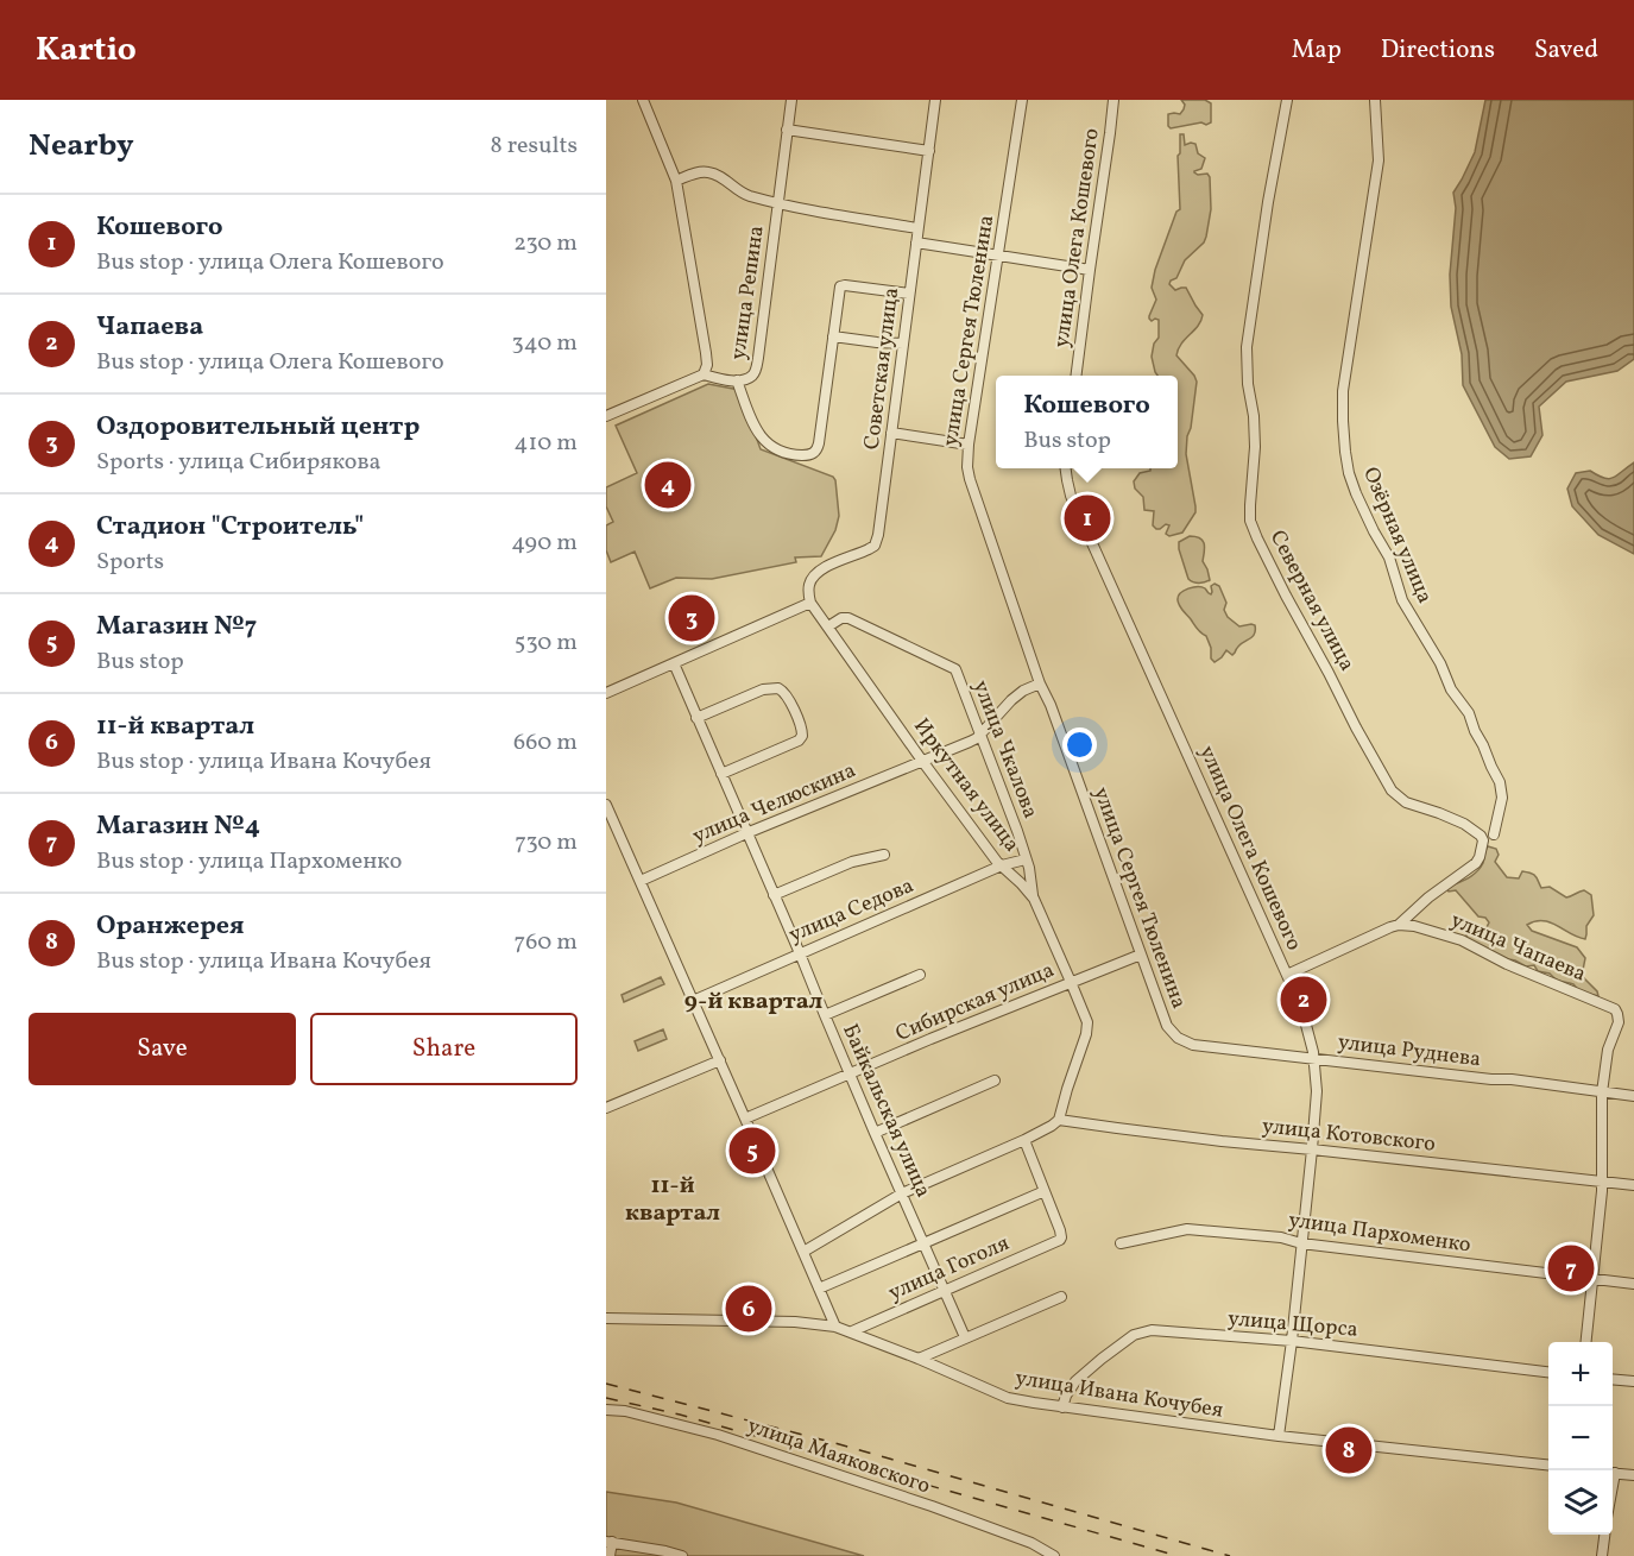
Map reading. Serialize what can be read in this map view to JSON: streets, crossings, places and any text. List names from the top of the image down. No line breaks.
{"streets":{"street":["улица Олега Кошевого","улица Репина","улица Сергея Тюленина","Советская улица","Озёрная улица","Северная улица","улица Чкалова","Иркутная улица","улица Челюскина","улица Седова","улица Чапаева","Сибирская улица","улица Руднева","Байкальская улица","улица Котовского","улица Пархоменко","улица Гоголя","улица Щорса","улица Ивана Кочубея","улица Маяковского"]},"crossings":[["улица Олега Кошевого","улица Чапаева"],["улица Олега Кошевого","улица Руднева"],["улица Олега Кошевого","улица Котовского"],["улица Олега Кошевого","улица Пархоменко"],["улица Олега Кошевого","улица Щорса"],["улица Олега Кошевого","улица Ивана Кочубея"],["улица Сергея Тюленина","улица Челюскина"],["улица Сергея Тюленина","Сибирская улица"],["улица Сергея Тюленина","улица Руднева"],["Советская улица","Иркутная улица"],["Северная улица","улица Чапаева"],["улица Чкалова","Иркутная улица"],["улица Чкалова","улица Челюскина"],["улица Чкалова","улица Седова"],["Иркутная улица","улица Челюскина"],["Иркутная улица","улица Седова"],["Иркутная улица","Сибирская улица"],["Иркутная улица","улица Котовского"],["улица Челюскина","Байкальская улица"],["улица Седова","Байкальская улица"],["улица Чапаева","улица Руднева"],["Сибирская улица","Байкальская улица"],["Байкальская улица","улица Гоголя"],["улица Гоголя","улица Ивана Кочубея"],["улица Щорса","улица Ивана Кочубея"]],"districts":["9-й квартал","11-й квартал"],"page":{"header":"Kartio","nav":["Map","Directions","Saved"],"heading":["Nearby","8 results"],"list":[{"mark":"1","name":"Кошевого","note":"Bus stop · улица Олега Кошевого","value":"230 m"},{"mark":"2","name":"Чапаева","note":"Bus stop · улица Олега Кошевого","value":"340 m"},{"mark":"3","name":"Оздоровительный центр","note":"Sports · улица Сибирякова","value":"410 m"},{"mark":"4","name":"Стадион \"Строитель\"","note":"Sports","value":"490 m"},{"mark":"5","name":"Магазин №7","note":"Bus stop","value":"530 m"},{"mark":"6","name":"11-й квартал","note":"Bus stop · улица Ивана Кочубея","value":"660 m"},{"mark":"7","name":"Магазин №4","note":"Bus stop · улица Пархоменко","value":"730 m"},{"mark":"8","name":"Оранжерея","note":"Bus stop · улица Ивана Кочубея","value":"760 m"}],"popup":["Кошевого","Bus stop"],"pins":["4","1","3","2","5","7","6","8"],"buttons":["Save","Share"],"map_buttons":["+","−"]}}
